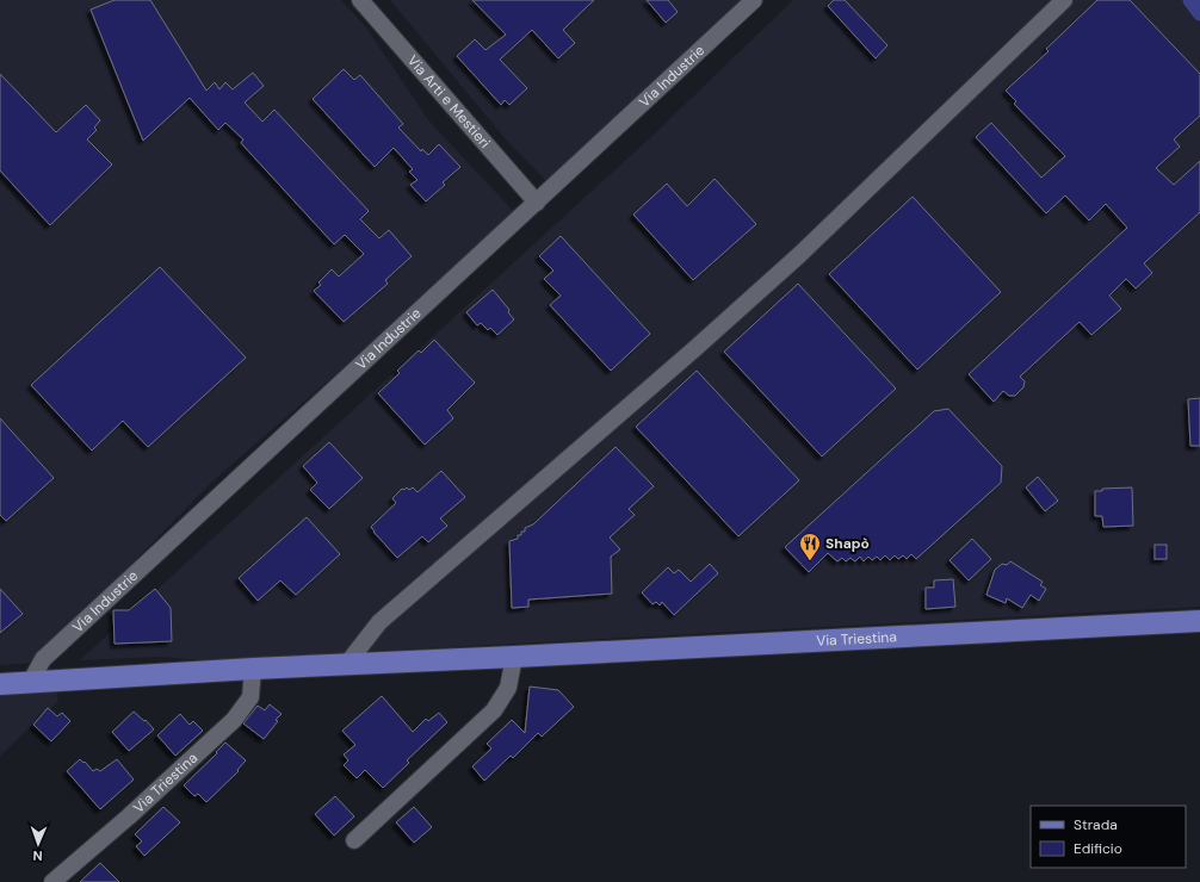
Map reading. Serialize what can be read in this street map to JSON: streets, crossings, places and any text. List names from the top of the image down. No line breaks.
{"streets":{"main road":["Via Triestina"],"street":["Via Industrie","Via Arti e Mestieri"]},"crossings":[["Via Industrie","Via Arti e Mestieri"],["Via Industrie","Via Triestina"]],"places":{"restaurant":["Shapò"]},"legend":["Strada","Edificio"],"north":"bottom"}
